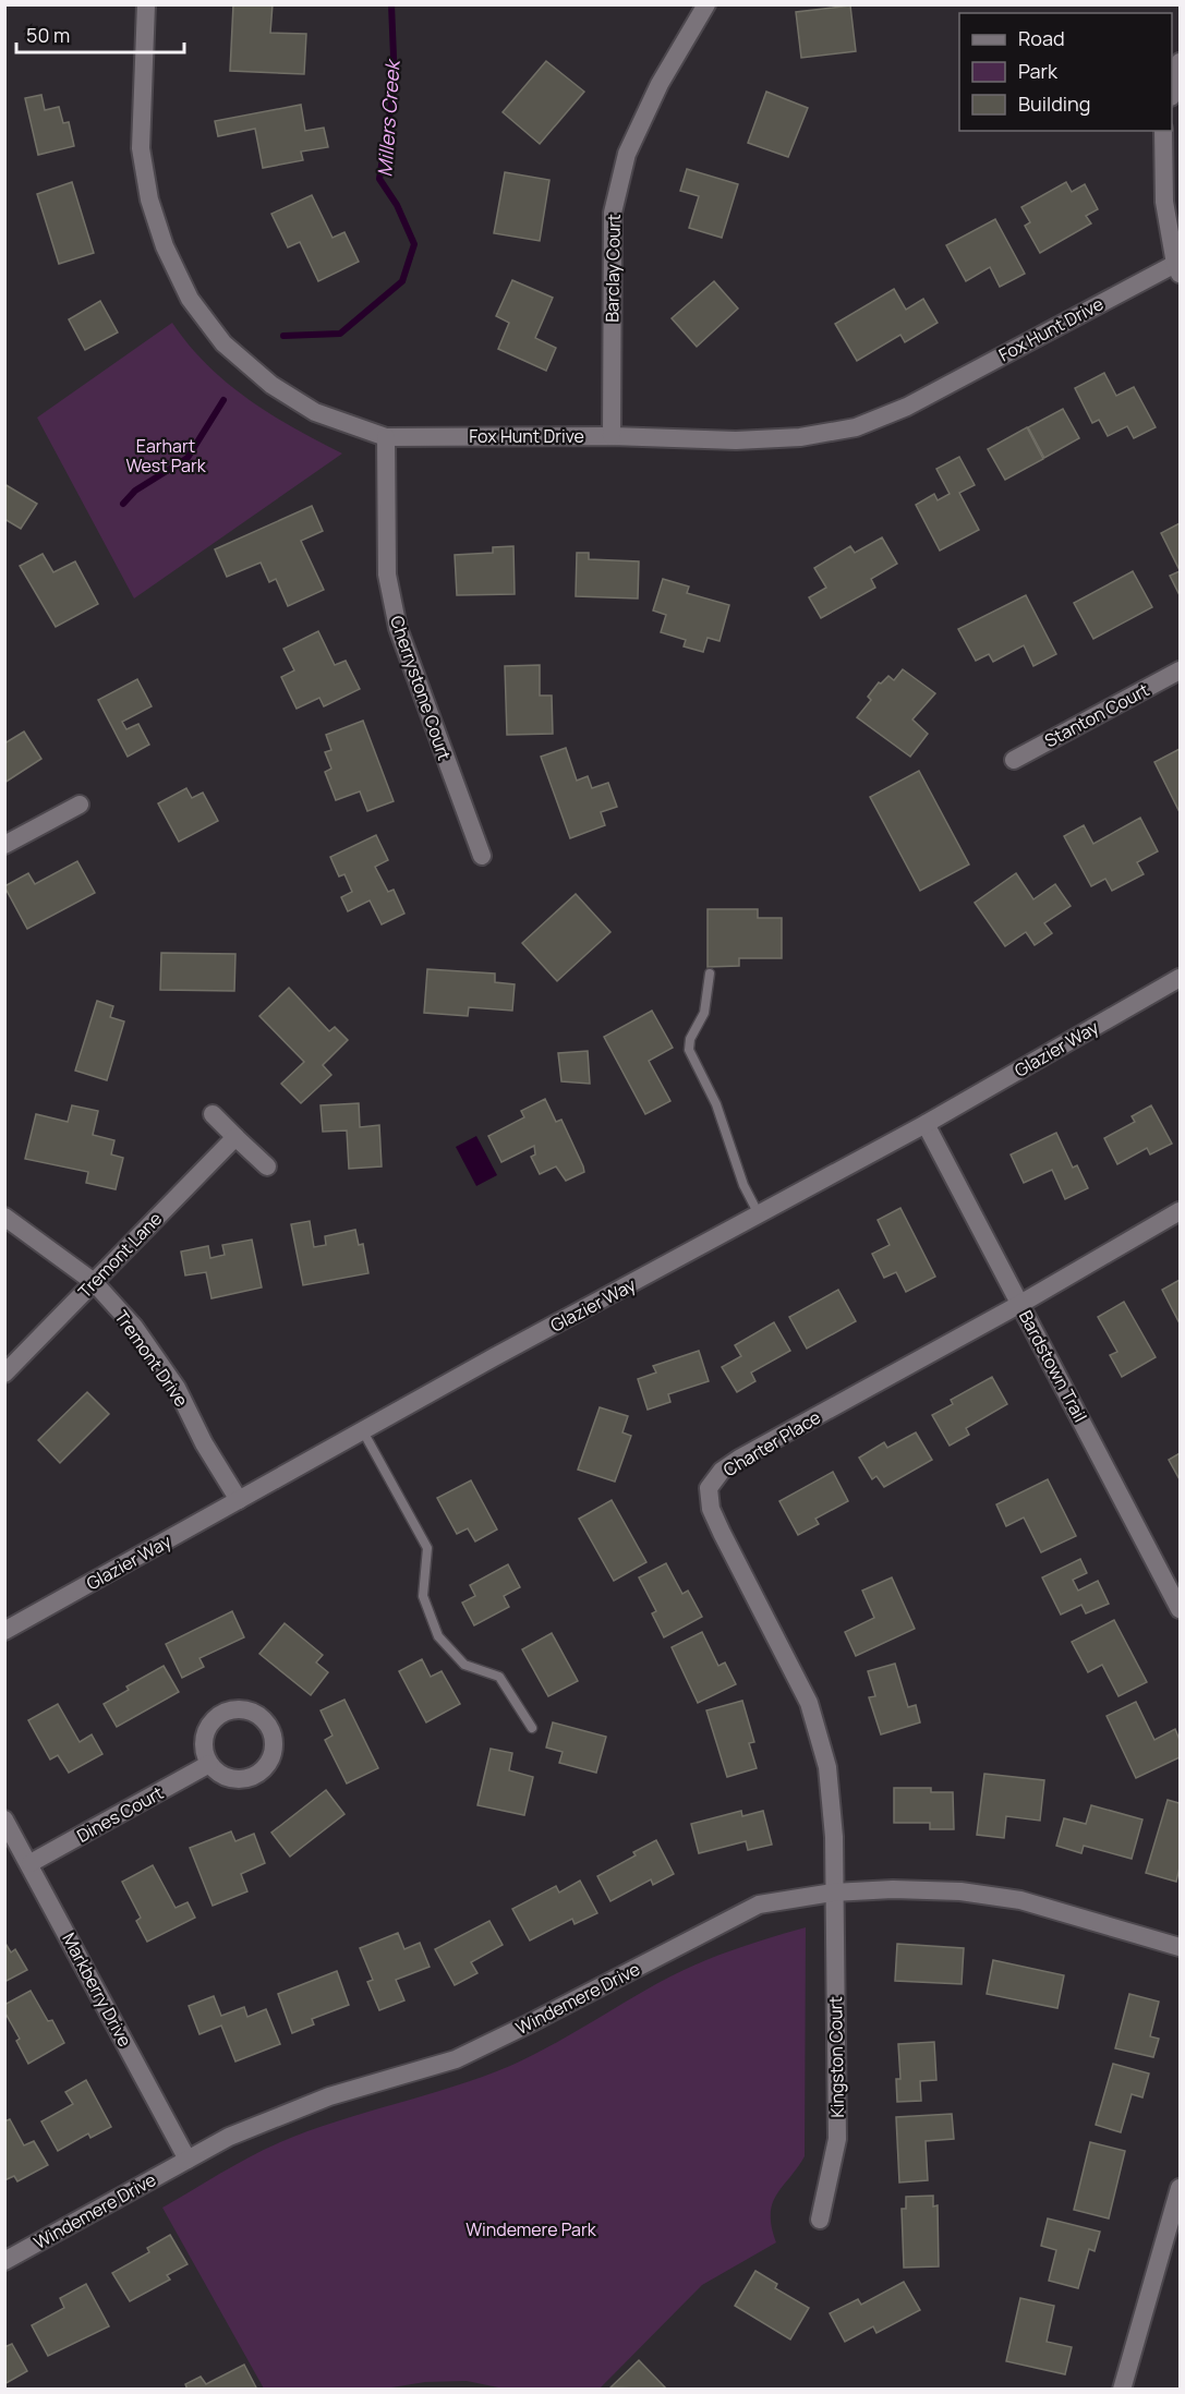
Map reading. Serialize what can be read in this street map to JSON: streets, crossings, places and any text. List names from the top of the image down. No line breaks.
{"streets":{"street":["Barclay Court","Fox Hunt Drive","Cherrystone Court","Stanton Court","Glazier Way","Tremont Lane","Tremont Drive","Bardstown Trail","Charter Place","Dines Court","Markberry Drive","Windemere Drive","Kingston Court"]},"crossings":[["Barclay Court","Fox Hunt Drive"],["Fox Hunt Drive","Cherrystone Court"],["Glazier Way","Tremont Drive"],["Glazier Way","Bardstown Trail"],["Tremont Lane","Tremont Drive"],["Bardstown Trail","Charter Place"],["Charter Place","Windemere Drive"],["Charter Place","Kingston Court"],["Dines Court","Markberry Drive"],["Markberry Drive","Windemere Drive"],["Windemere Drive","Kingston Court"]],"water":["Millers Creek"],"parks":["Earhart West Park","Windemere Park"],"legend":["Road","Park","Building"],"scale_bar":"50 m"}
